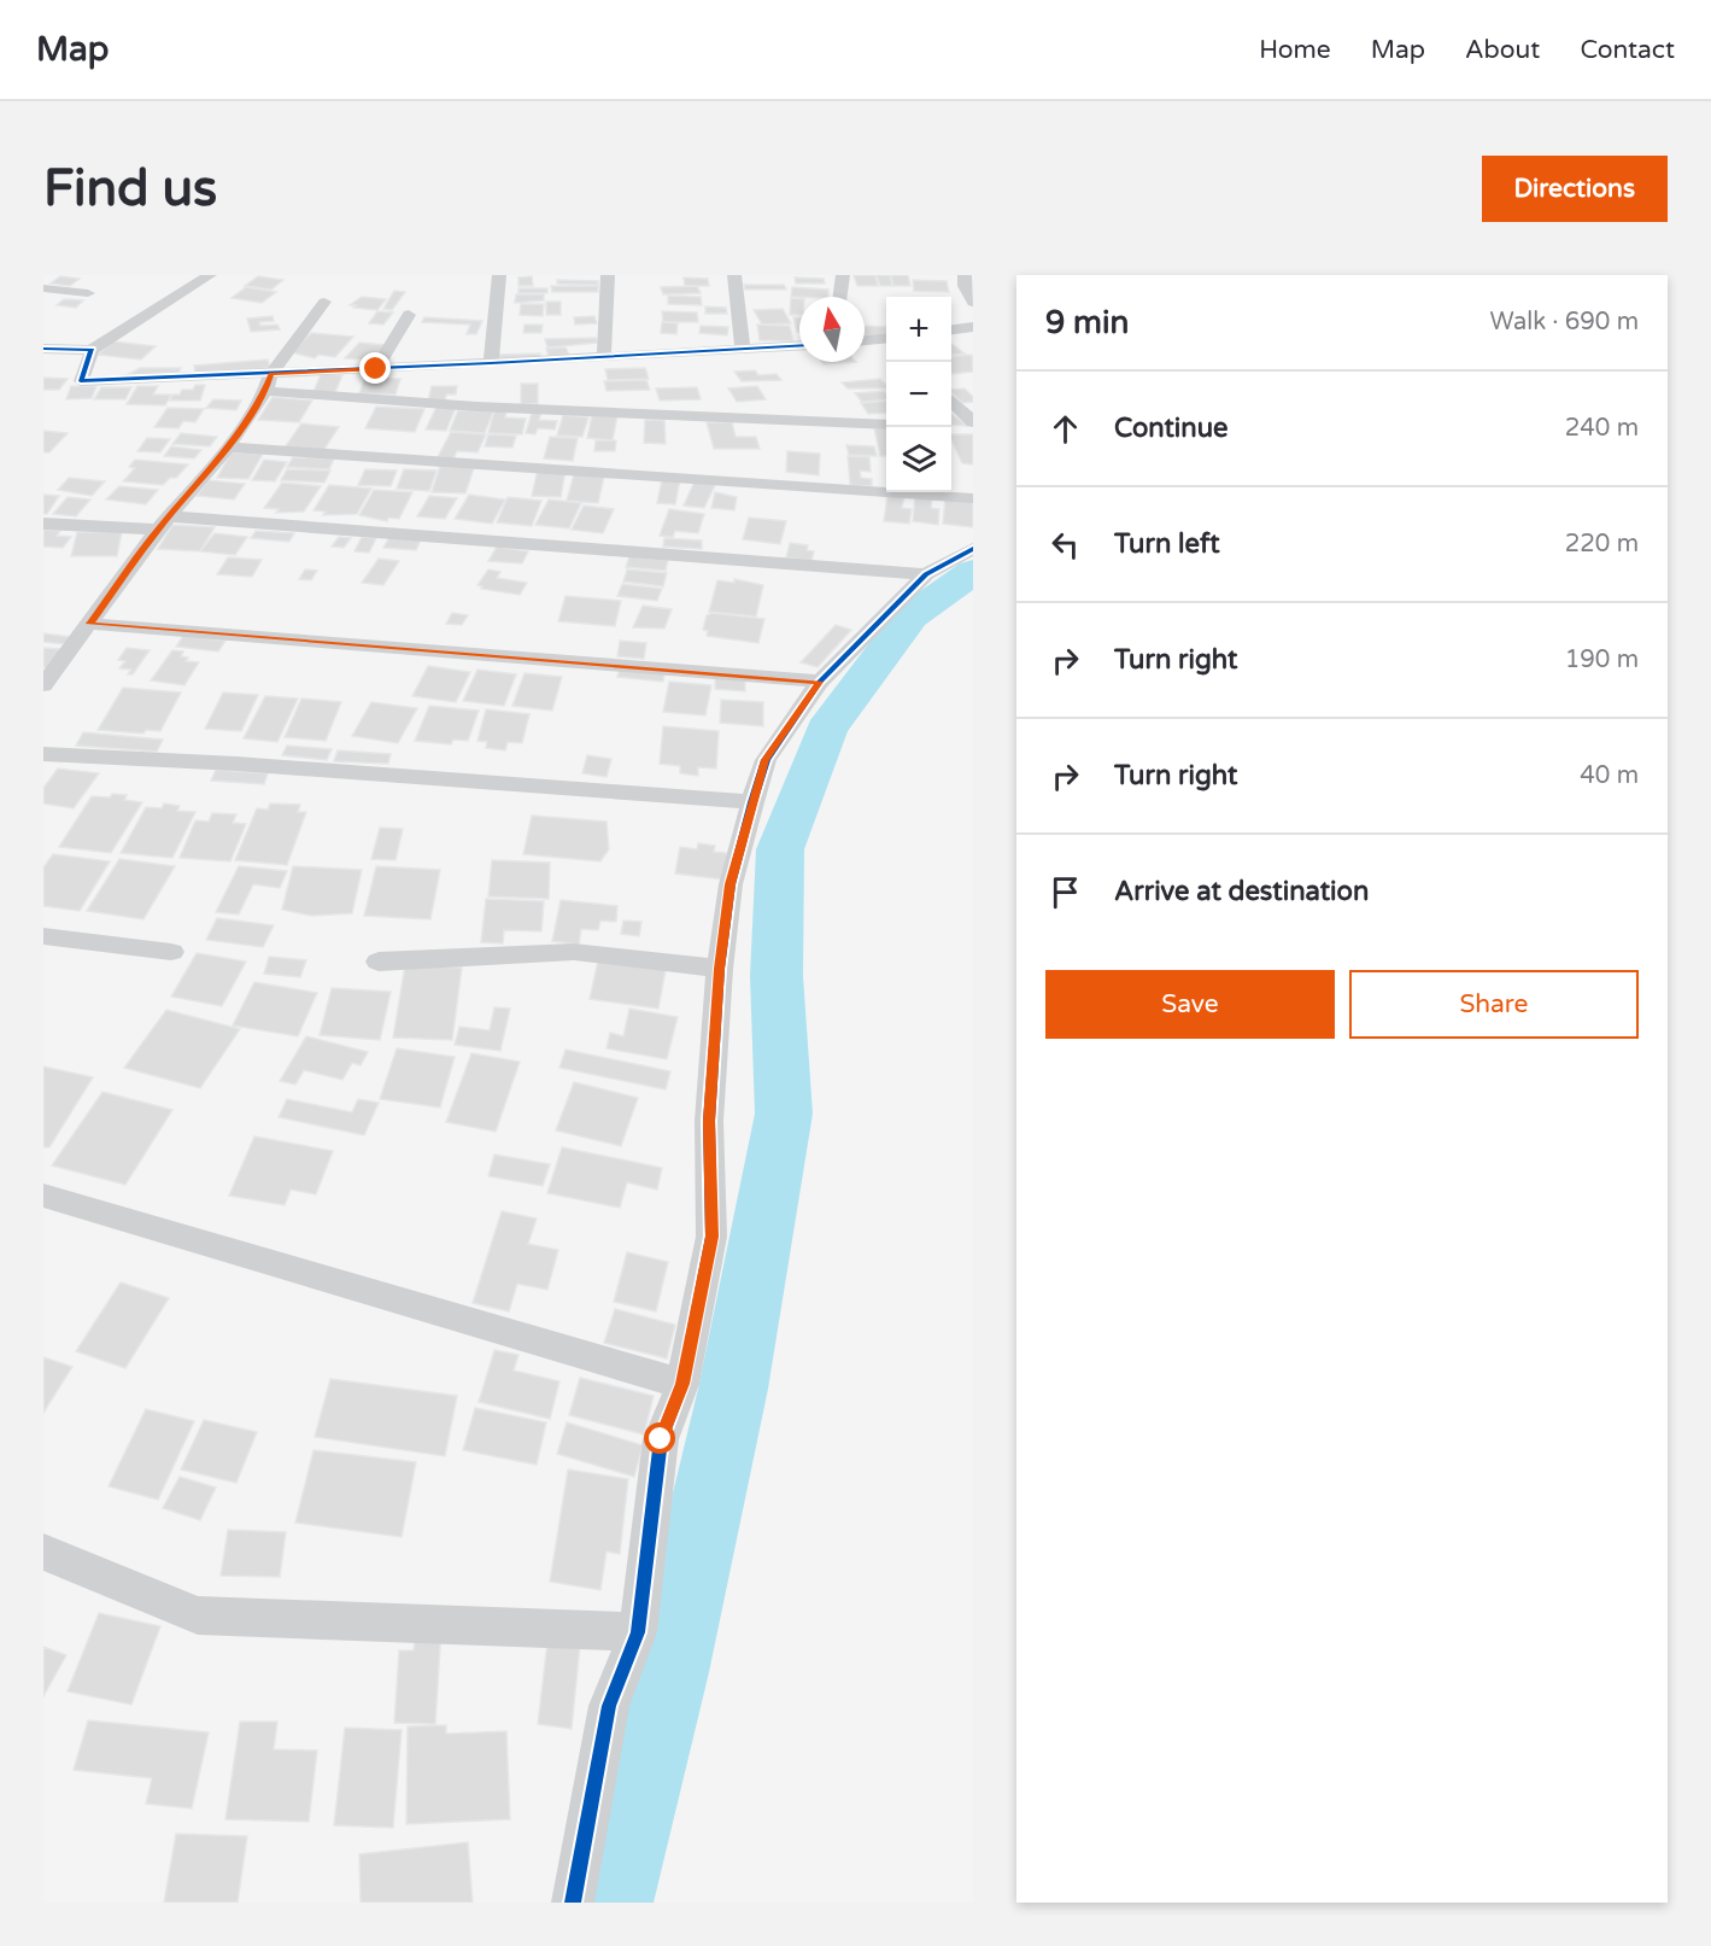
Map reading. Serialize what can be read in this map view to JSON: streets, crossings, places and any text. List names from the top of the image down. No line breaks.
{"north":"top","page":{"header":"Map","nav":["Home","Map","About","Contact"],"buttons":["Directions",["Save","Share"]],"title":"Find us","heading":["9 min","Walk · 690 m"],"map_buttons":["+","−"],"list":[["Continue","240 m"],["Turn left","220 m"],["Turn right","190 m"],["Turn right","40 m"],"Arrive at destination"]}}
